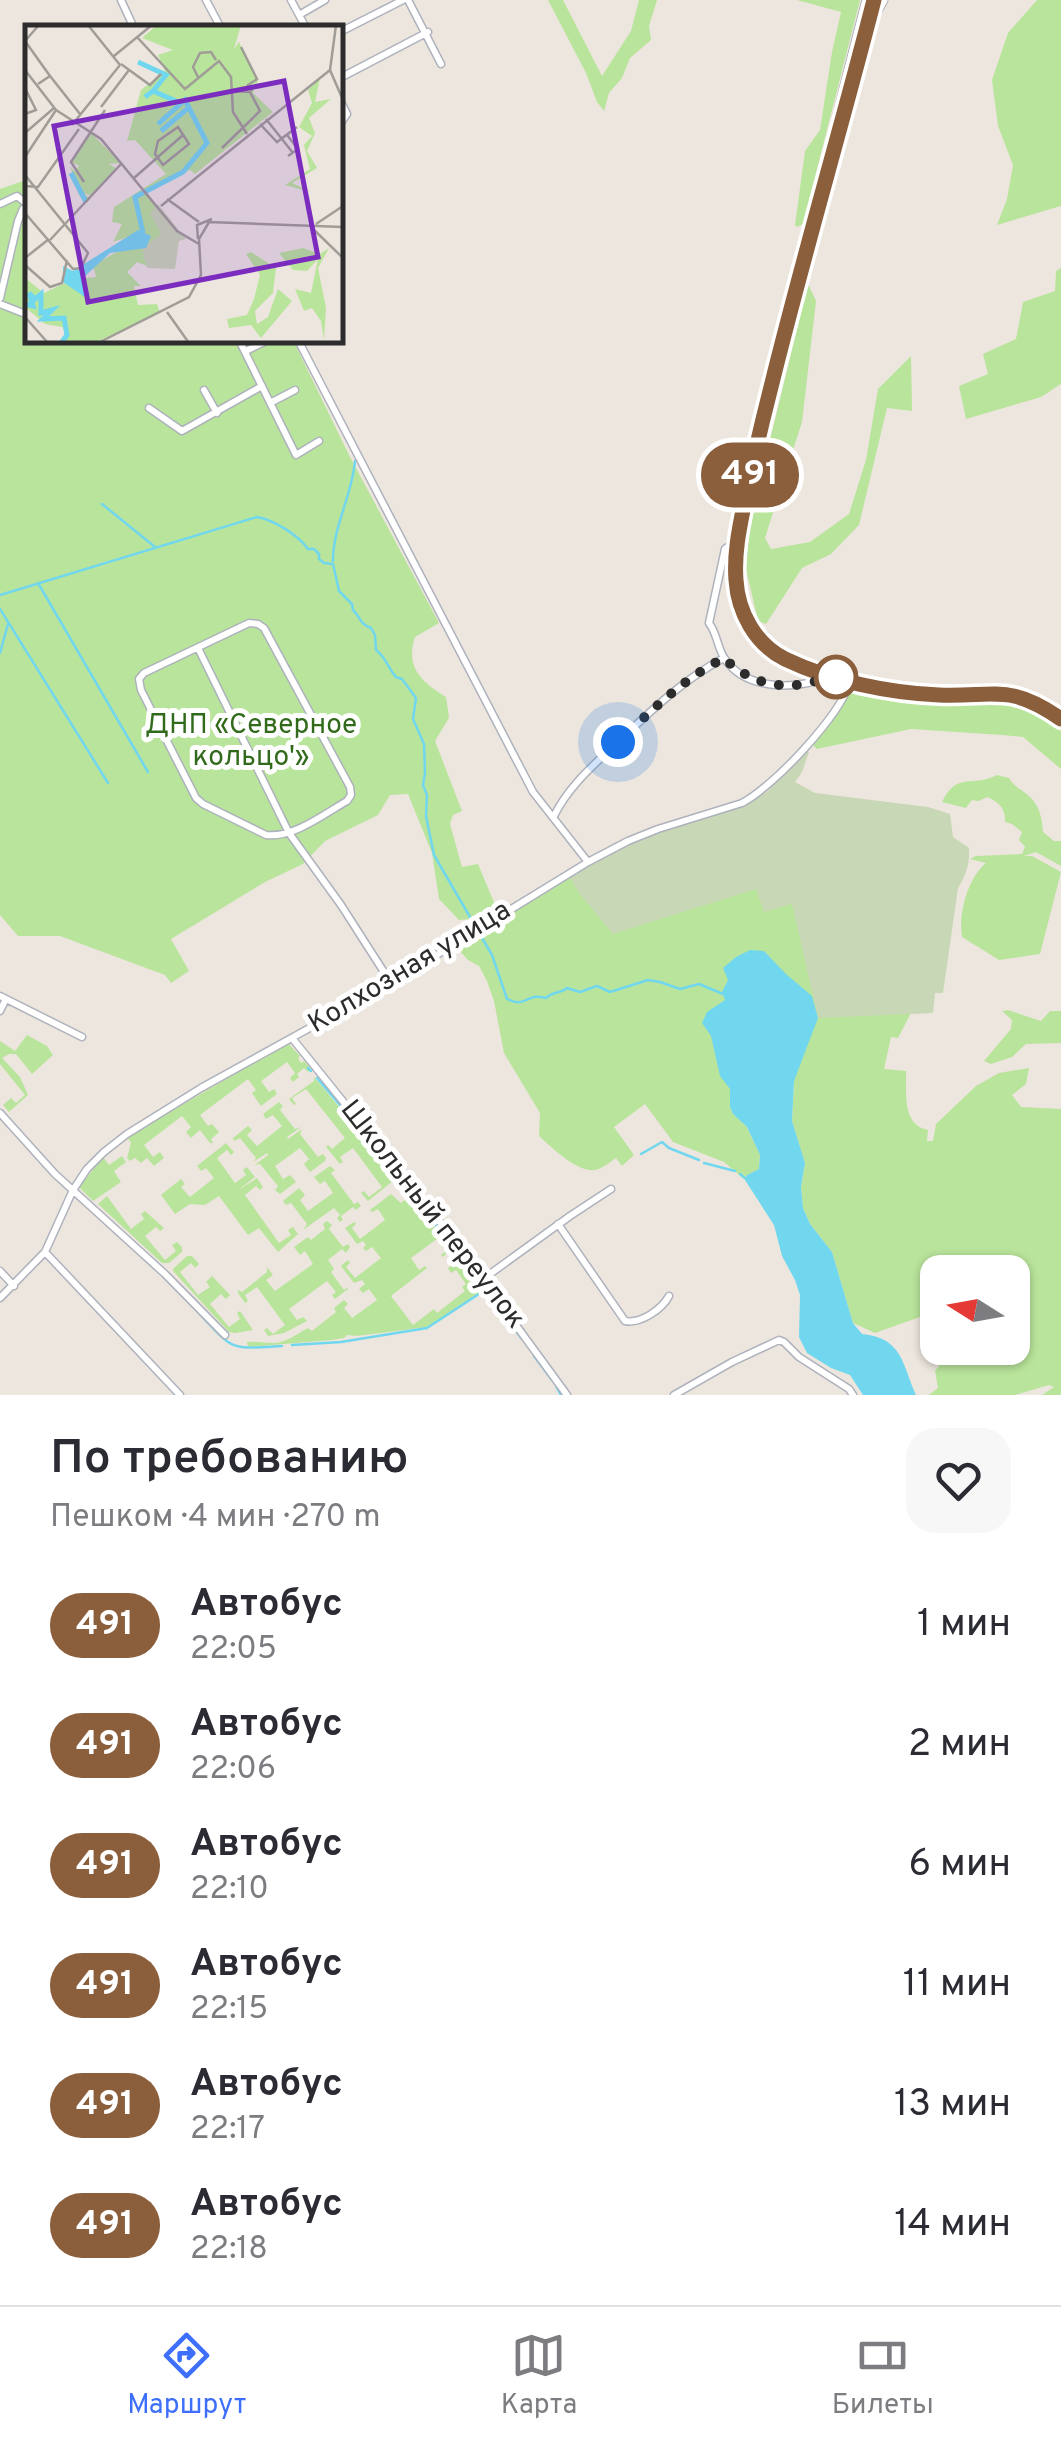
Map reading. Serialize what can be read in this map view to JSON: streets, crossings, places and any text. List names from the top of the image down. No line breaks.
{"streets":{"street":["Колхозная улица","Школьный переулок"]},"crossings":[["Колхозная улица","Школьный переулок"]],"parks":["ДНП «Северное кольцо'»"],"lines":["bus line 491"],"north":"left","page":{"on_map":"491","heading":["По требованию","Пешком · 4 мин · 270 m"],"list":[{"mark":"491","name":"Автобус","note":"22:05","value":"1 мин"},{"mark":"491","name":"Автобус","note":"22:06","value":"2 мин"},{"mark":"491","name":"Автобус","note":"22:10","value":"6 мин"},{"mark":"491","name":"Автобус","note":"22:15","value":"11 мин"},{"mark":"491","name":"Автобус","note":"22:17","value":"13 мин"},{"mark":"491","name":"Автобус","note":"22:18","value":"14 мин"}],"tabs":["Маршрут","Карта","Билеты"]}}
